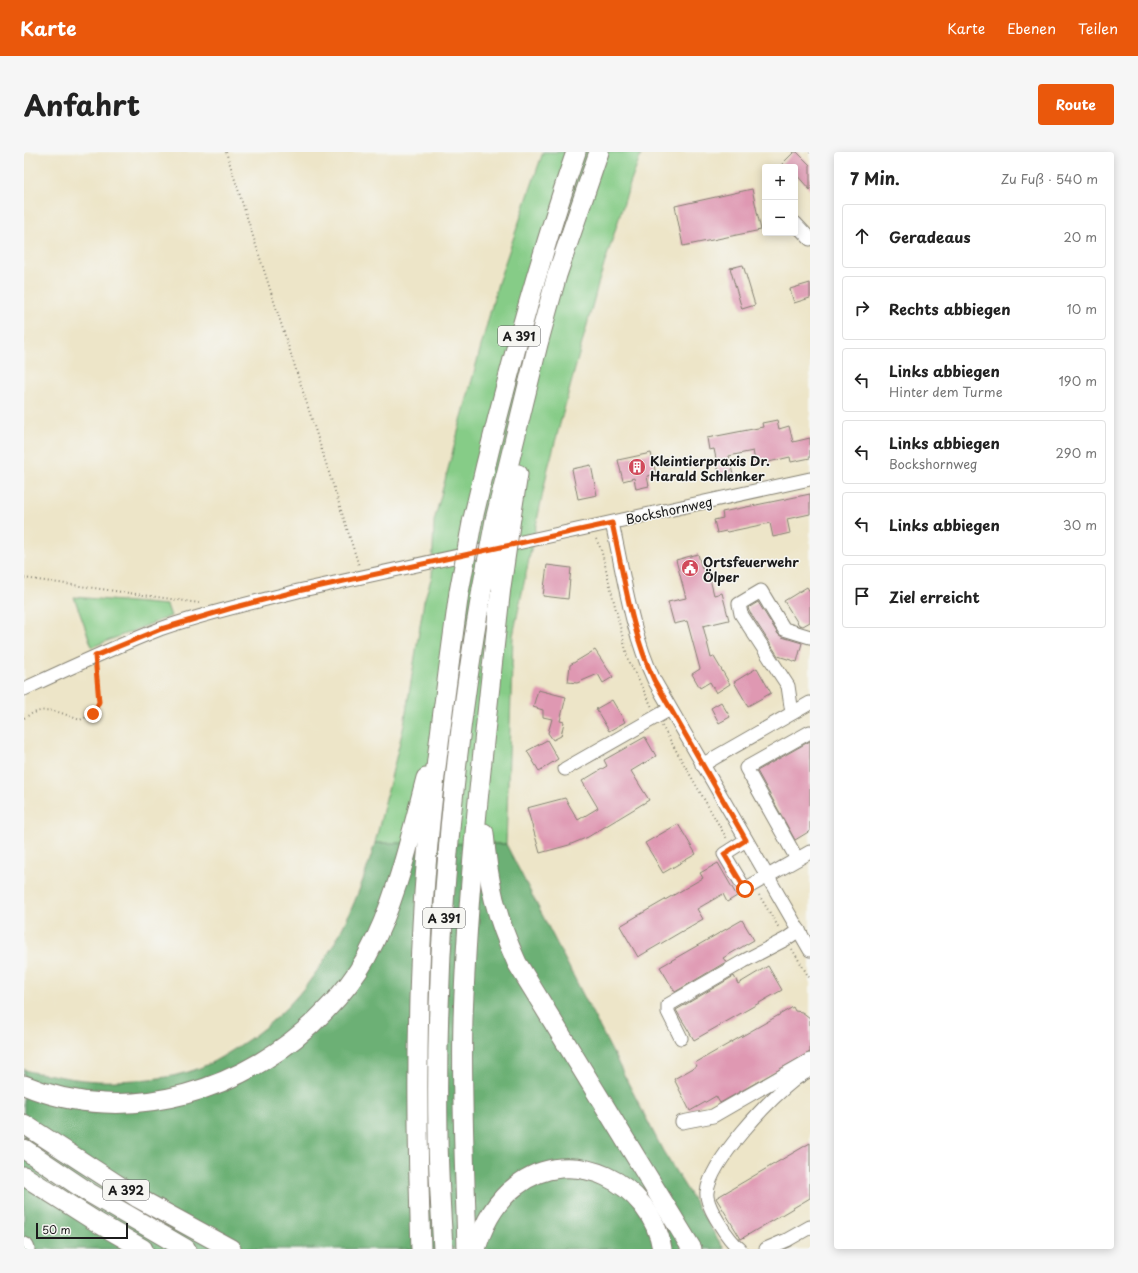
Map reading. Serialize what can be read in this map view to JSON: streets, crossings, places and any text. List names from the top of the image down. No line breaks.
{"streets":{"highway":["A 391","A 392"],"street":["Bockshornweg"]},"places":{"building":["Kleintierpraxis Dr. Harald Schlenker"],"public building":["Ortsfeuerwehr Ölper"]},"scale_bar":"50 m","page":{"header":"Karte","nav":["Karte","Ebenen","Teilen"],"title":"Anfahrt","buttons":"Route","heading":["7 Min.","Zu Fuß · 540 m"],"map_buttons":["+","−"],"list":[["Geradeaus","20 m"],["Rechts abbiegen","10 m"],["Links abbiegen","Hinter dem Turme","190 m"],["Links abbiegen","Bockshornweg","290 m"],["Links abbiegen","30 m"],"Ziel erreicht"],"scale":"50 m"}}
